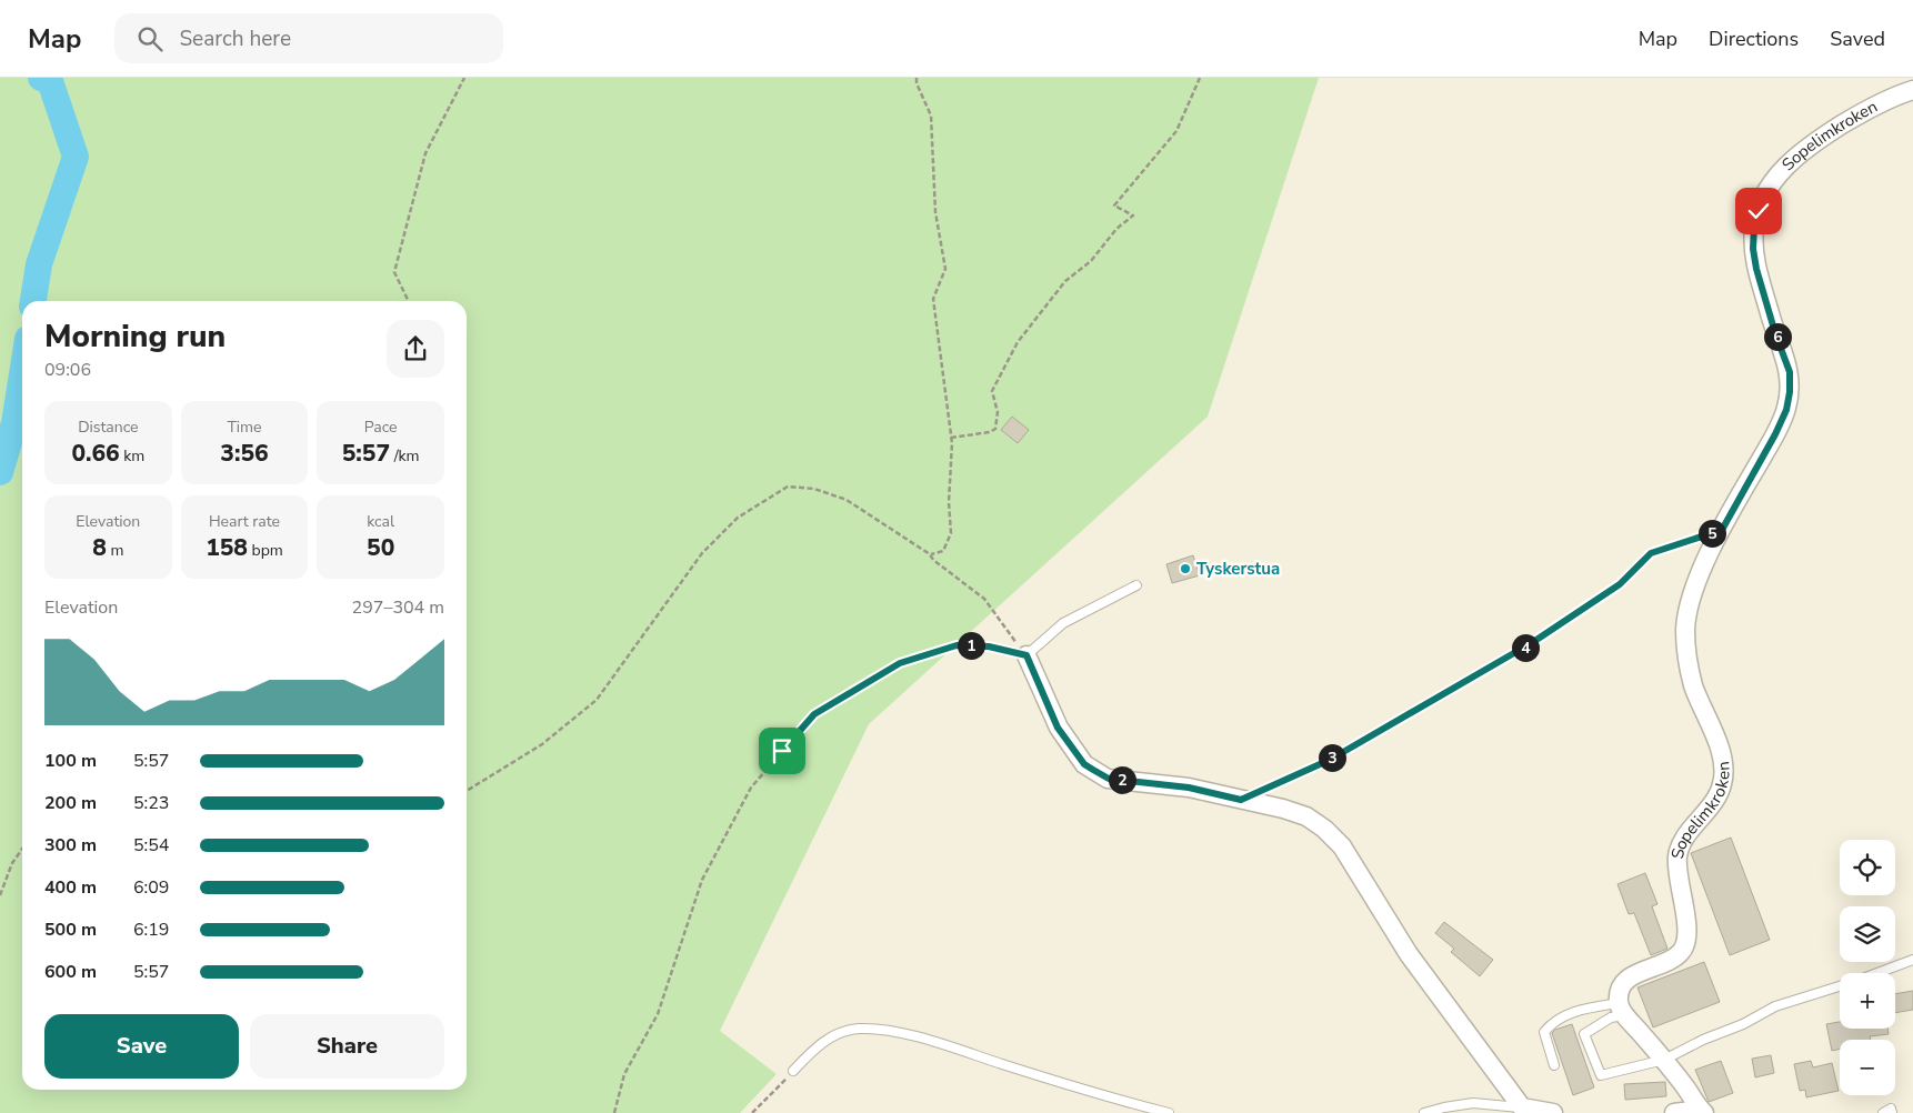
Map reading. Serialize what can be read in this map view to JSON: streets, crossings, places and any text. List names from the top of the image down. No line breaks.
{"streets":{"street":["Sopelimkroken"]},"places":["Tyskerstua"],"page":{"header":"Map","search":"Search here","nav":["Map","Directions","Saved"],"heading":["Morning run","09:06"],"pins":["6","5","1","4","3","2"],"stats":[["Distance","0.66 km"],["Time","3:56"],["Pace","5:57 /km"],["Elevation","8 m"],["Heart rate","158 bpm"],["kcal","50"]],"chart":["Elevation","297–304 m"],"list":[{"name":"100 m","note":"5:57"},{"name":"200 m","note":"5:23"},{"name":"300 m","note":"5:54"},{"name":"400 m","note":"6:09"},{"name":"500 m","note":"6:19"},{"name":"600 m","note":"5:57"}],"map_buttons":["+","−"],"buttons":["Save","Share"]}}
